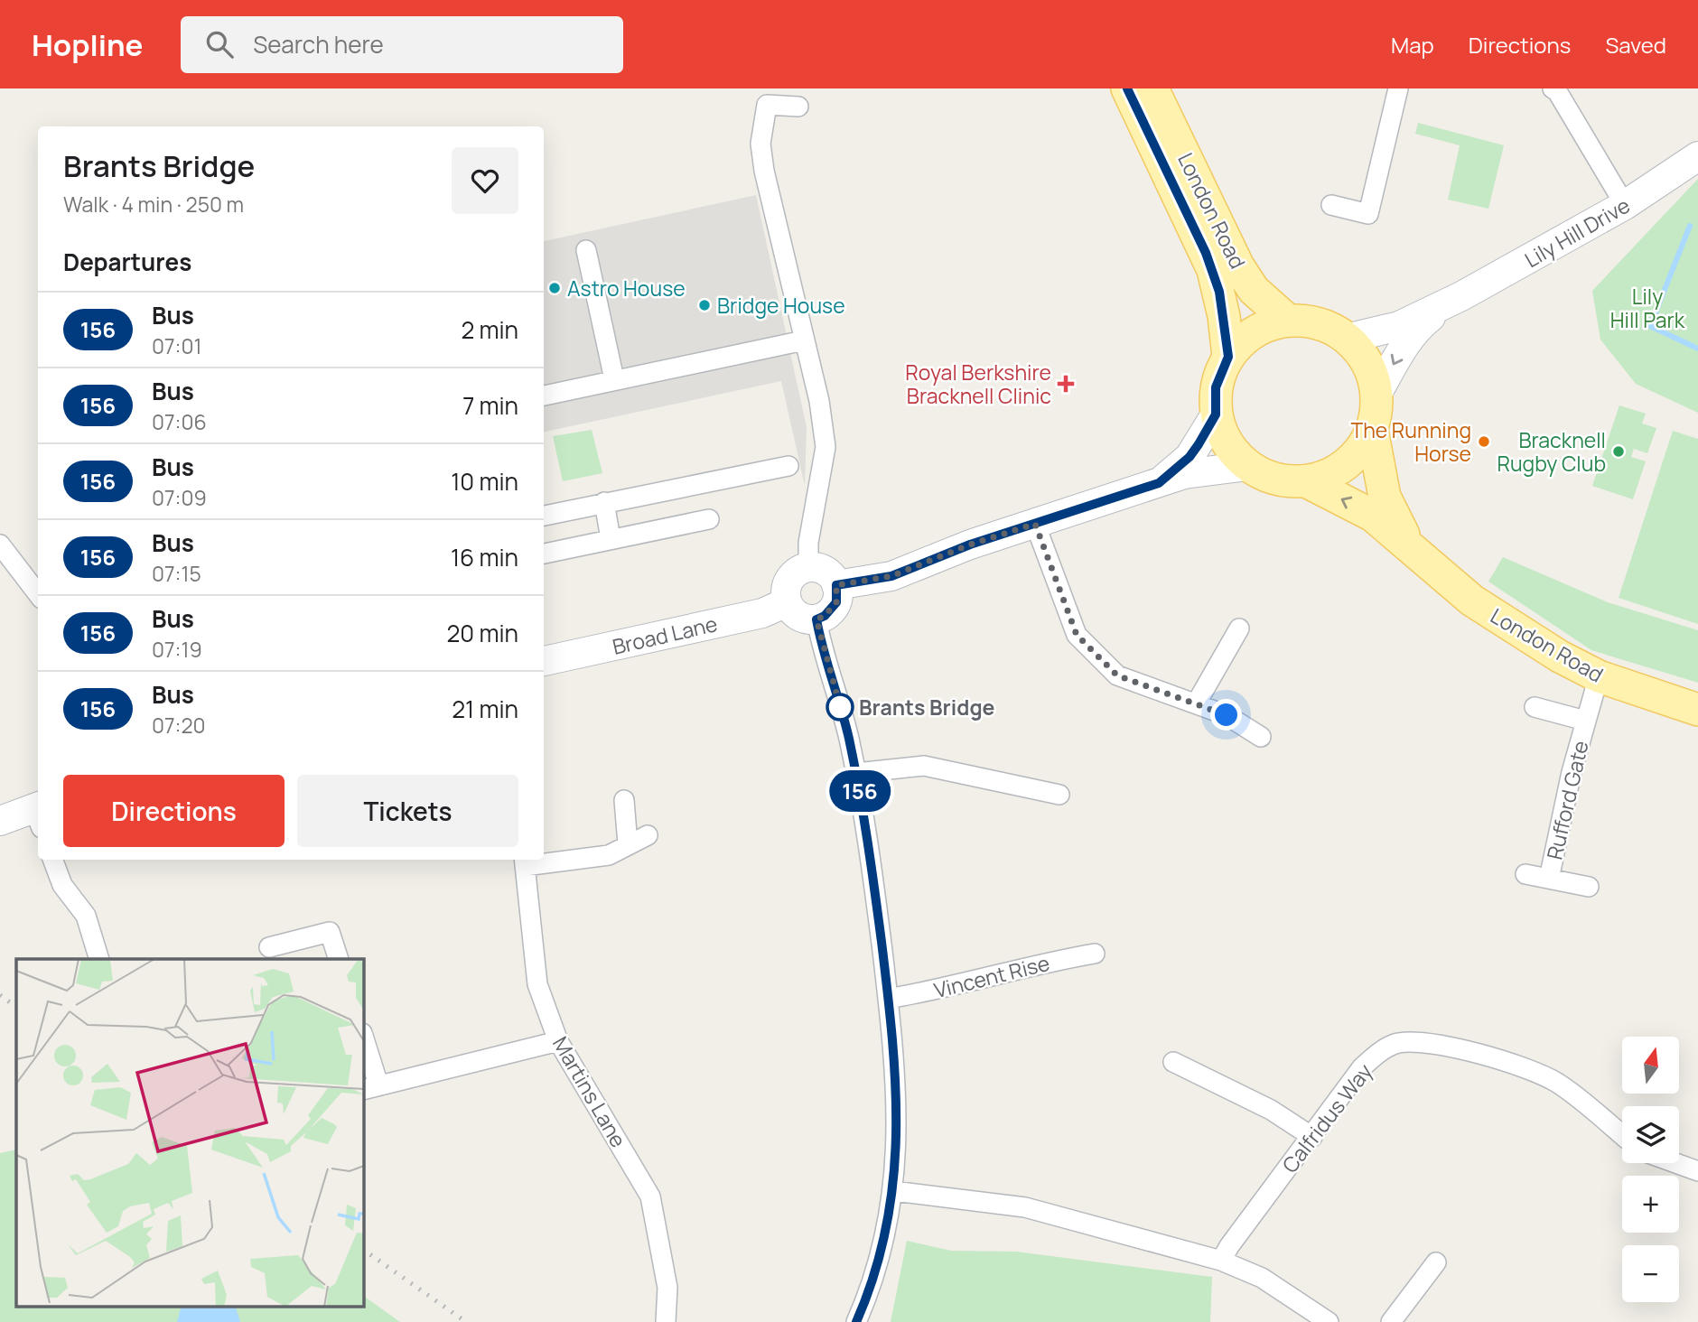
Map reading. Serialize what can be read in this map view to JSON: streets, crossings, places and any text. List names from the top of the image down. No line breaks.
{"streets":{"main road":["London Road"],"street":["Lily Hill Drive","Broad Lane","Rufford Gate","Vincent Rise","Martins Lane","Calfridus Way"]},"crossings":[["London Road","Lily Hill Drive"],["London Road","Rufford Gate"]],"parks":["Lily Hill Park"],"places":{"other":["Astro House","Bridge House","The Running Horse","Bracknell Rugby Club","Brants Bridge"],"health":["Royal Berkshire Bracknell Clinic"]},"lines":["bus line 156"],"north":"top","page":{"header":"Hopline","search":"Search here","nav":["Map","Directions","Saved"],"on_map":"156","heading":[["Brants Bridge","Walk · 4 min · 250 m"],"Departures"],"list":[{"mark":"156","name":"Bus","note":"07:01","value":"2 min"},{"mark":"156","name":"Bus","note":"07:06","value":"7 min"},{"mark":"156","name":"Bus","note":"07:09","value":"10 min"},{"mark":"156","name":"Bus","note":"07:15","value":"16 min"},{"mark":"156","name":"Bus","note":"07:19","value":"20 min"},{"mark":"156","name":"Bus","note":"07:20","value":"21 min"}],"buttons":["Directions","Tickets"],"map_buttons":["+","−"]}}
